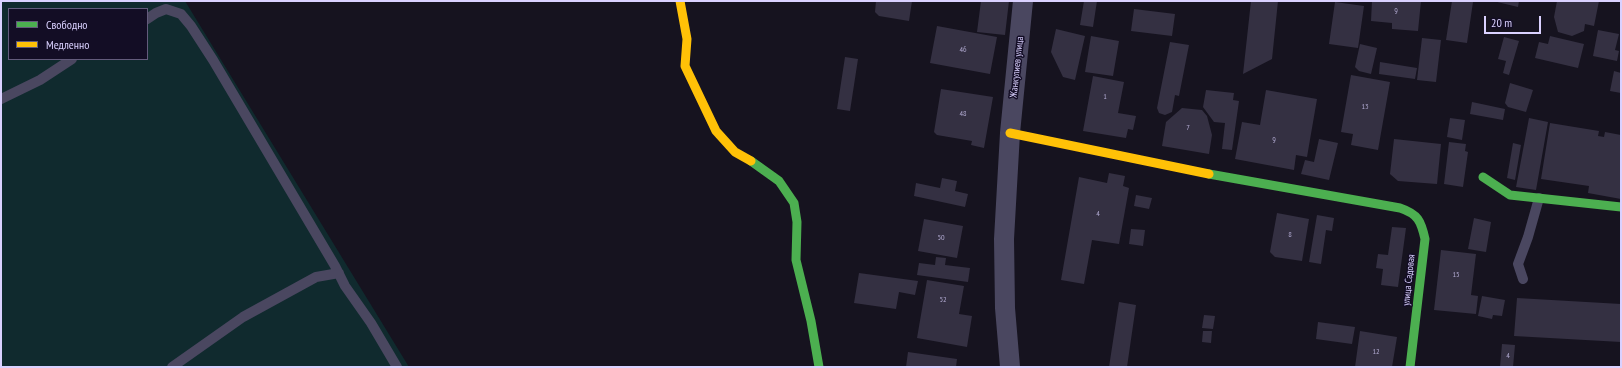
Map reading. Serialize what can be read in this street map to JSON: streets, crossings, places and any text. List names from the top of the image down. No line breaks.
{"streets":{"street":["Жанкулиев улица","улица Садовая"]},"crossings":[["Жанкулиев улица","улица Садовая"]],"house_numbers":["9","46","1","13","48","7","9","4","8","50","15","52","12","4"],"legend":["Свободно","Медленно"],"scale_bar":"20 m"}
